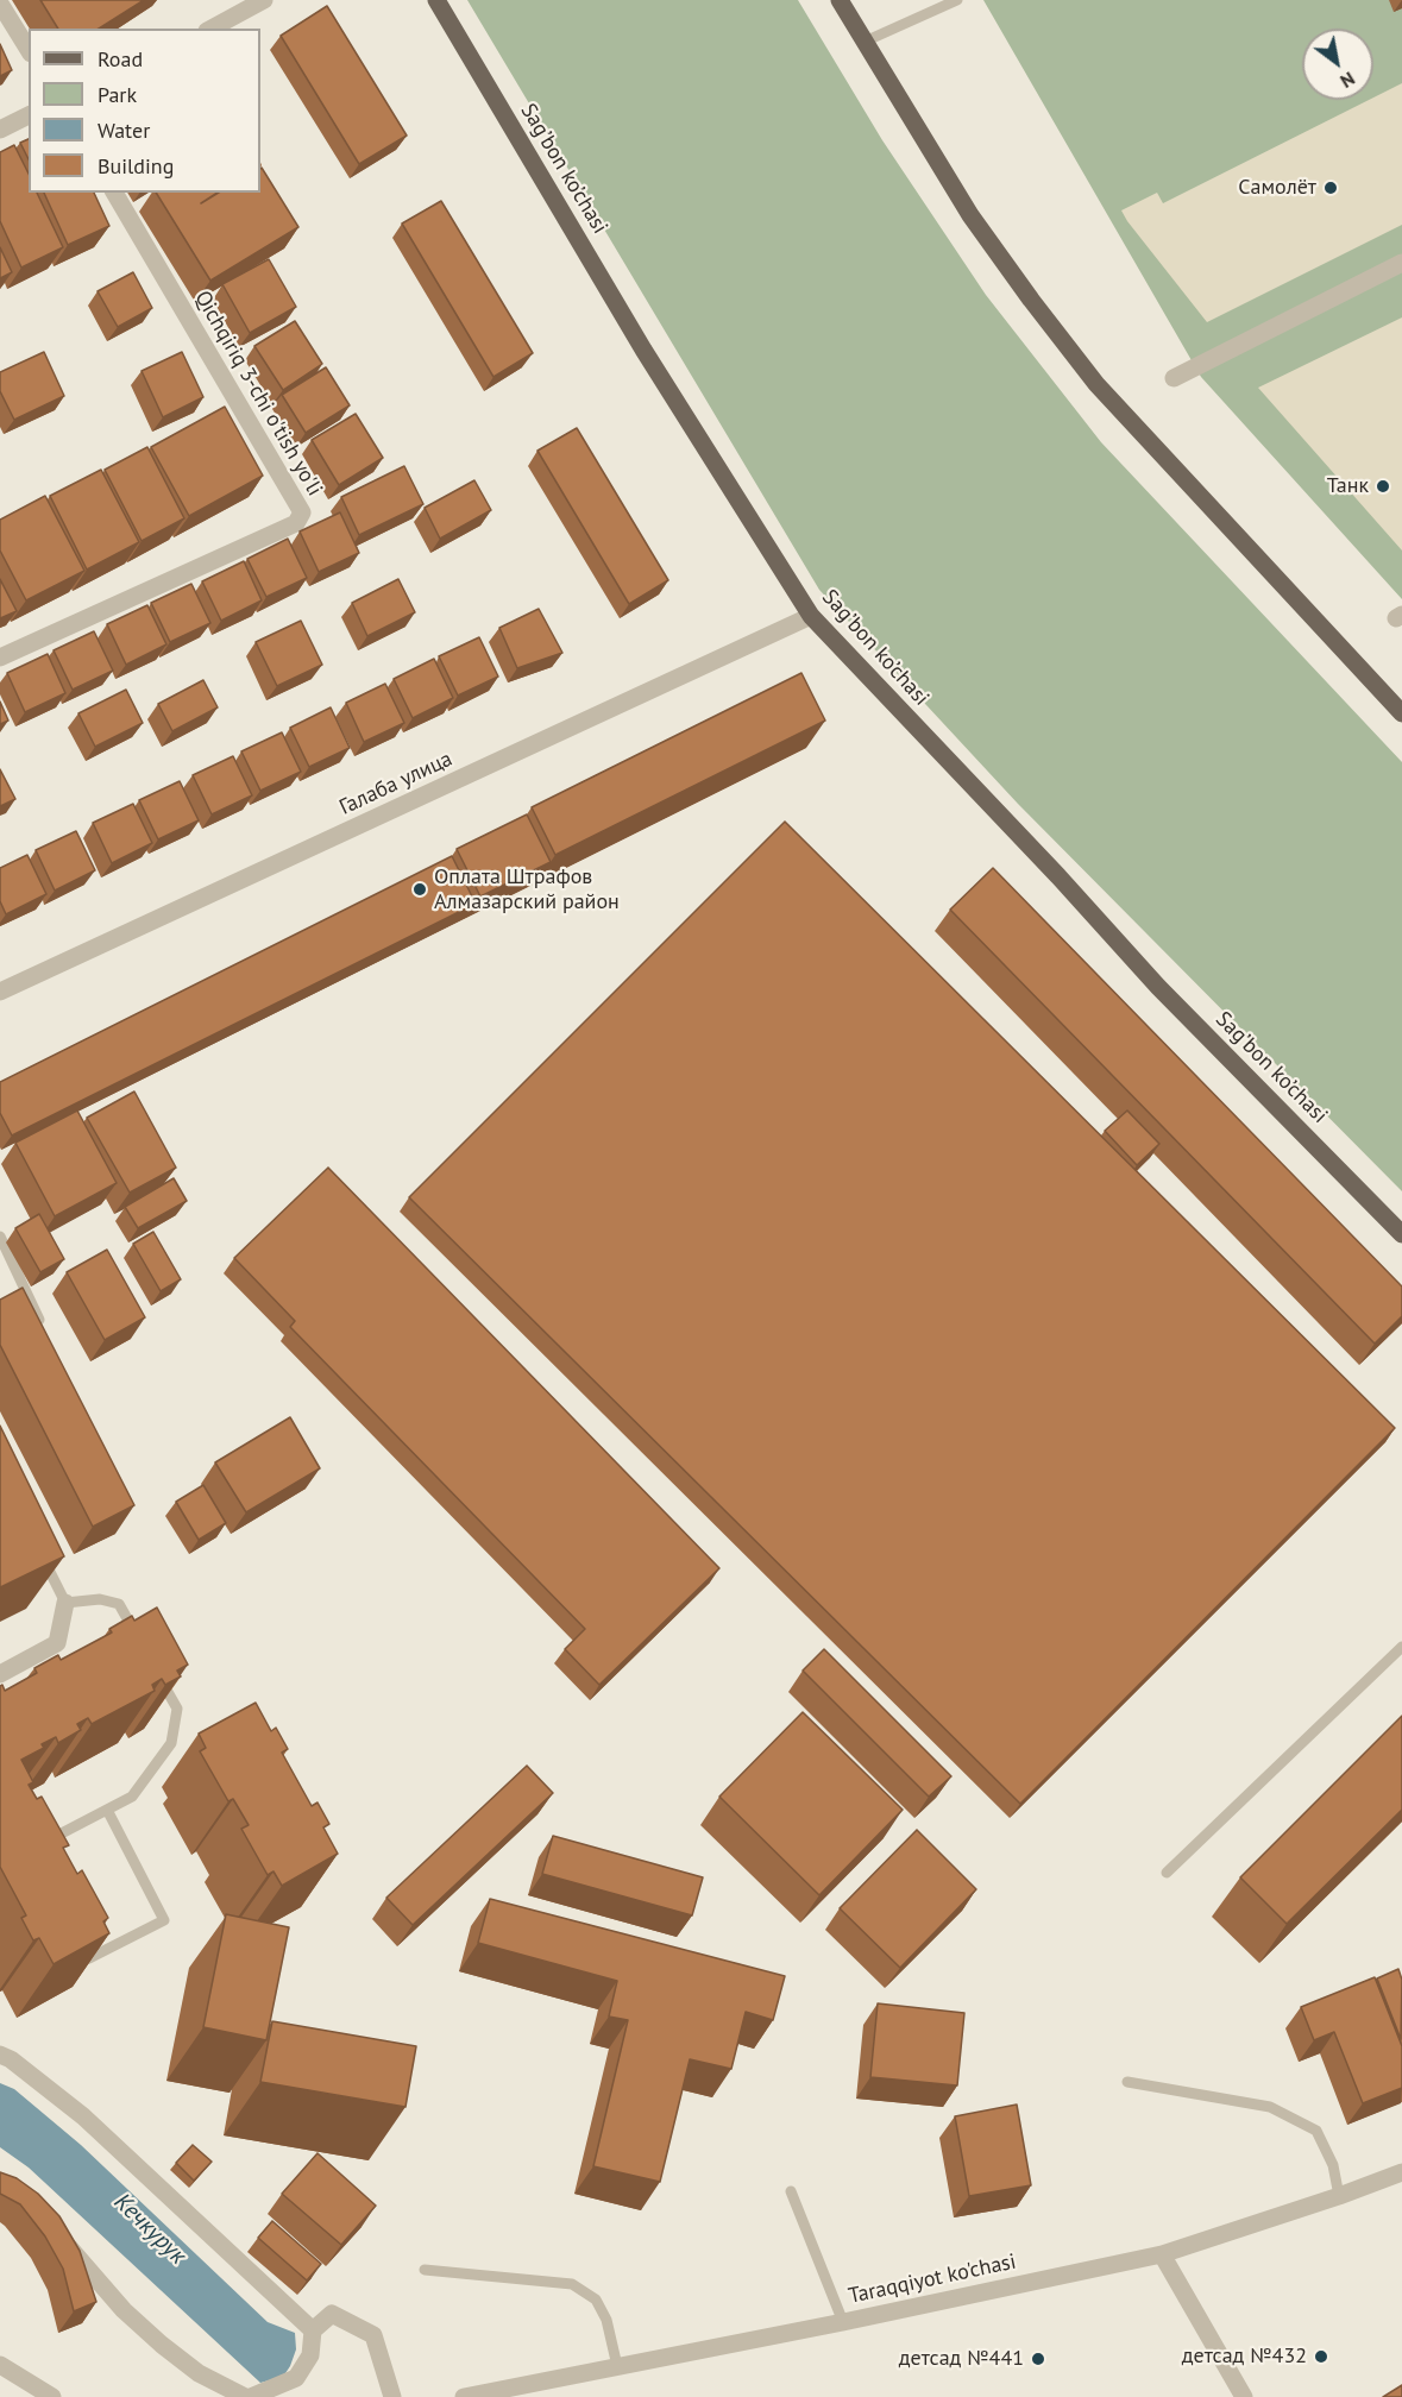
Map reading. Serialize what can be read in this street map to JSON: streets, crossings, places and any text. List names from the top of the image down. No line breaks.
{"streets":{"main road":["Sag’bon ko’chasi"],"street":["Qichqiriq 3-chi o'tish yo'li","Галаба улица","Taraqqiyot ko'chasi"]},"crossings":[["Sag’bon ko’chasi","Галаба улица"]],"water":["Кечкурук"],"places":["Самолёт","Танк","Оплата Штрафов Aлмазарский район","детсад №432","детсад №441"],"legend":["Road","Park","Water","Building"],"north":"bottom right"}
